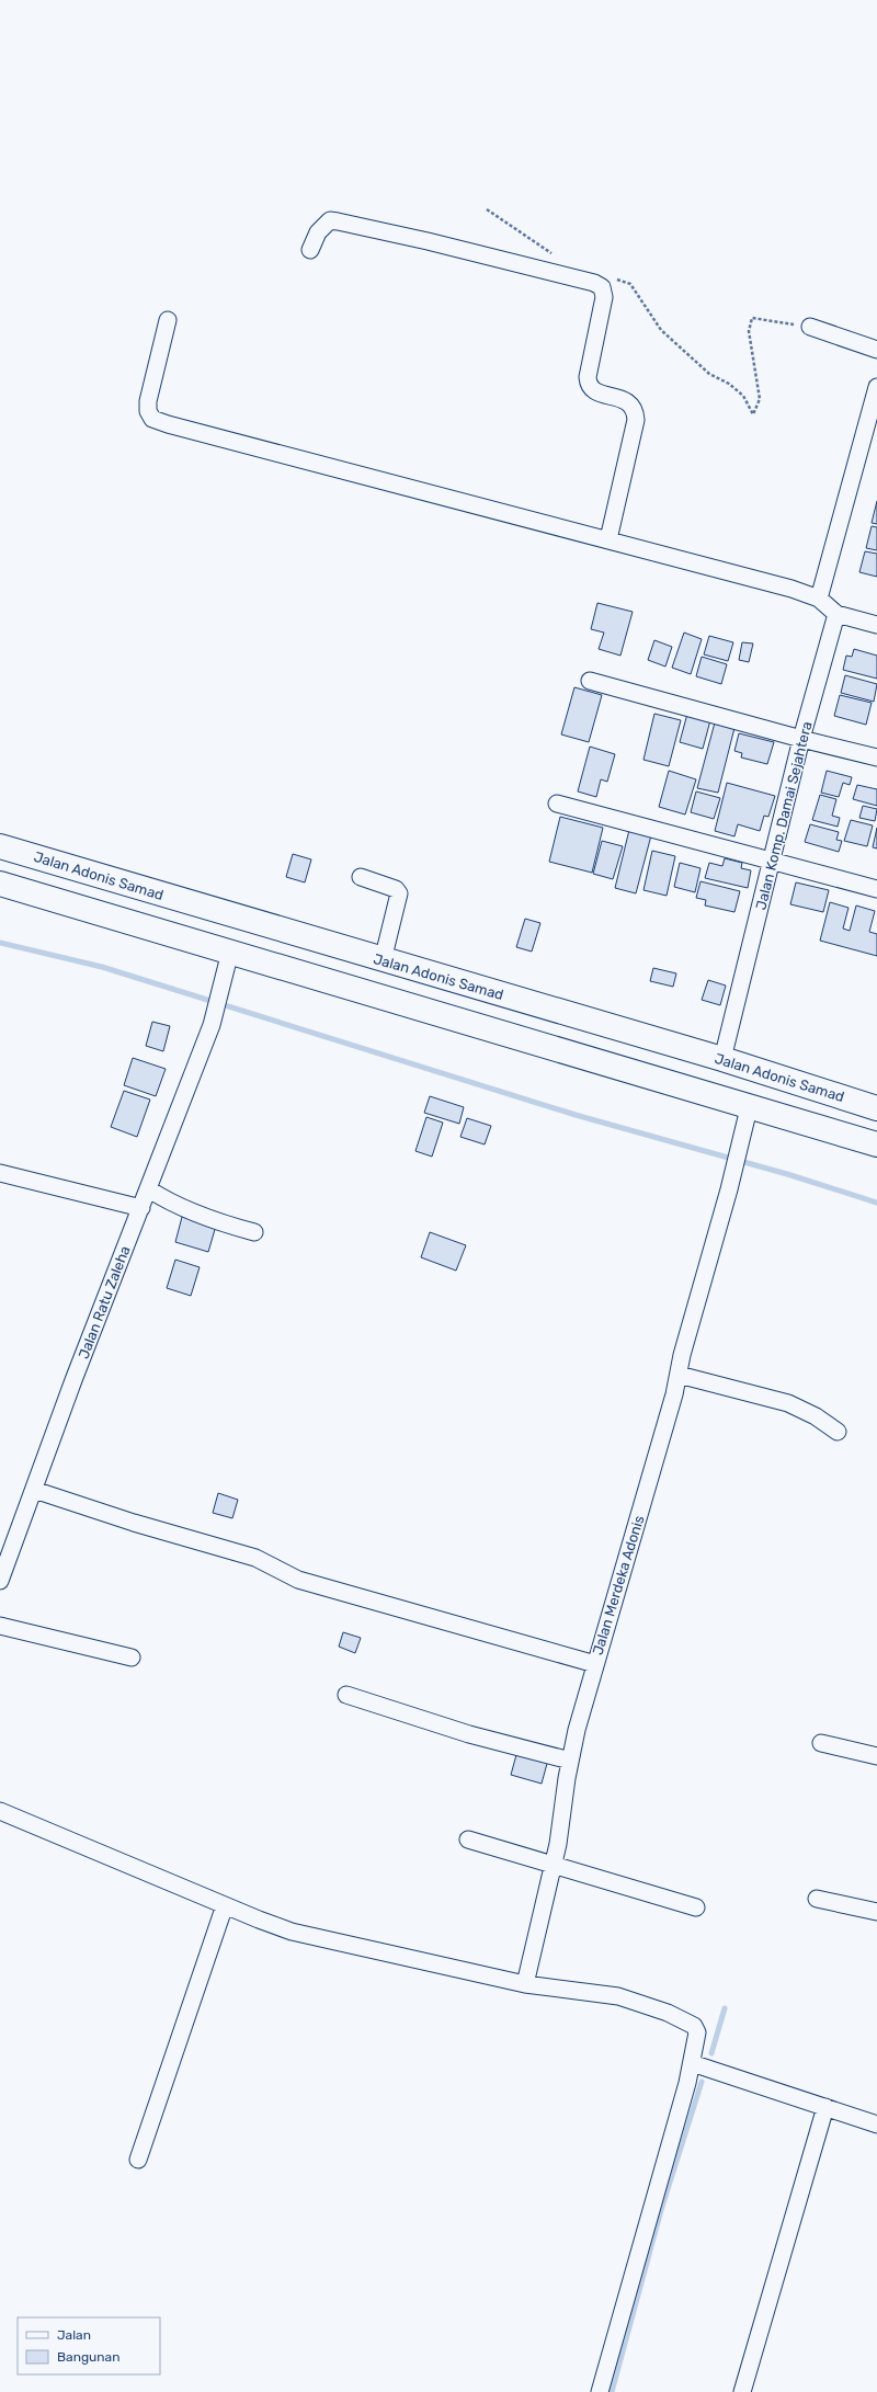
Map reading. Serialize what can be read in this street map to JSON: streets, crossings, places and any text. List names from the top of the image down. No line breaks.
{"streets":{"highway":["Jalan Adonis Samad"],"street":["Jalan Komp. Damai Sejahtera","Jalan Ratu Zaleha","Jalan Merdeka Adonis"]},"crossings":[["Jalan Komp. Damai Sejahtera","Jalan Adonis Samad"]],"legend":["Jalan","Bangunan"]}
